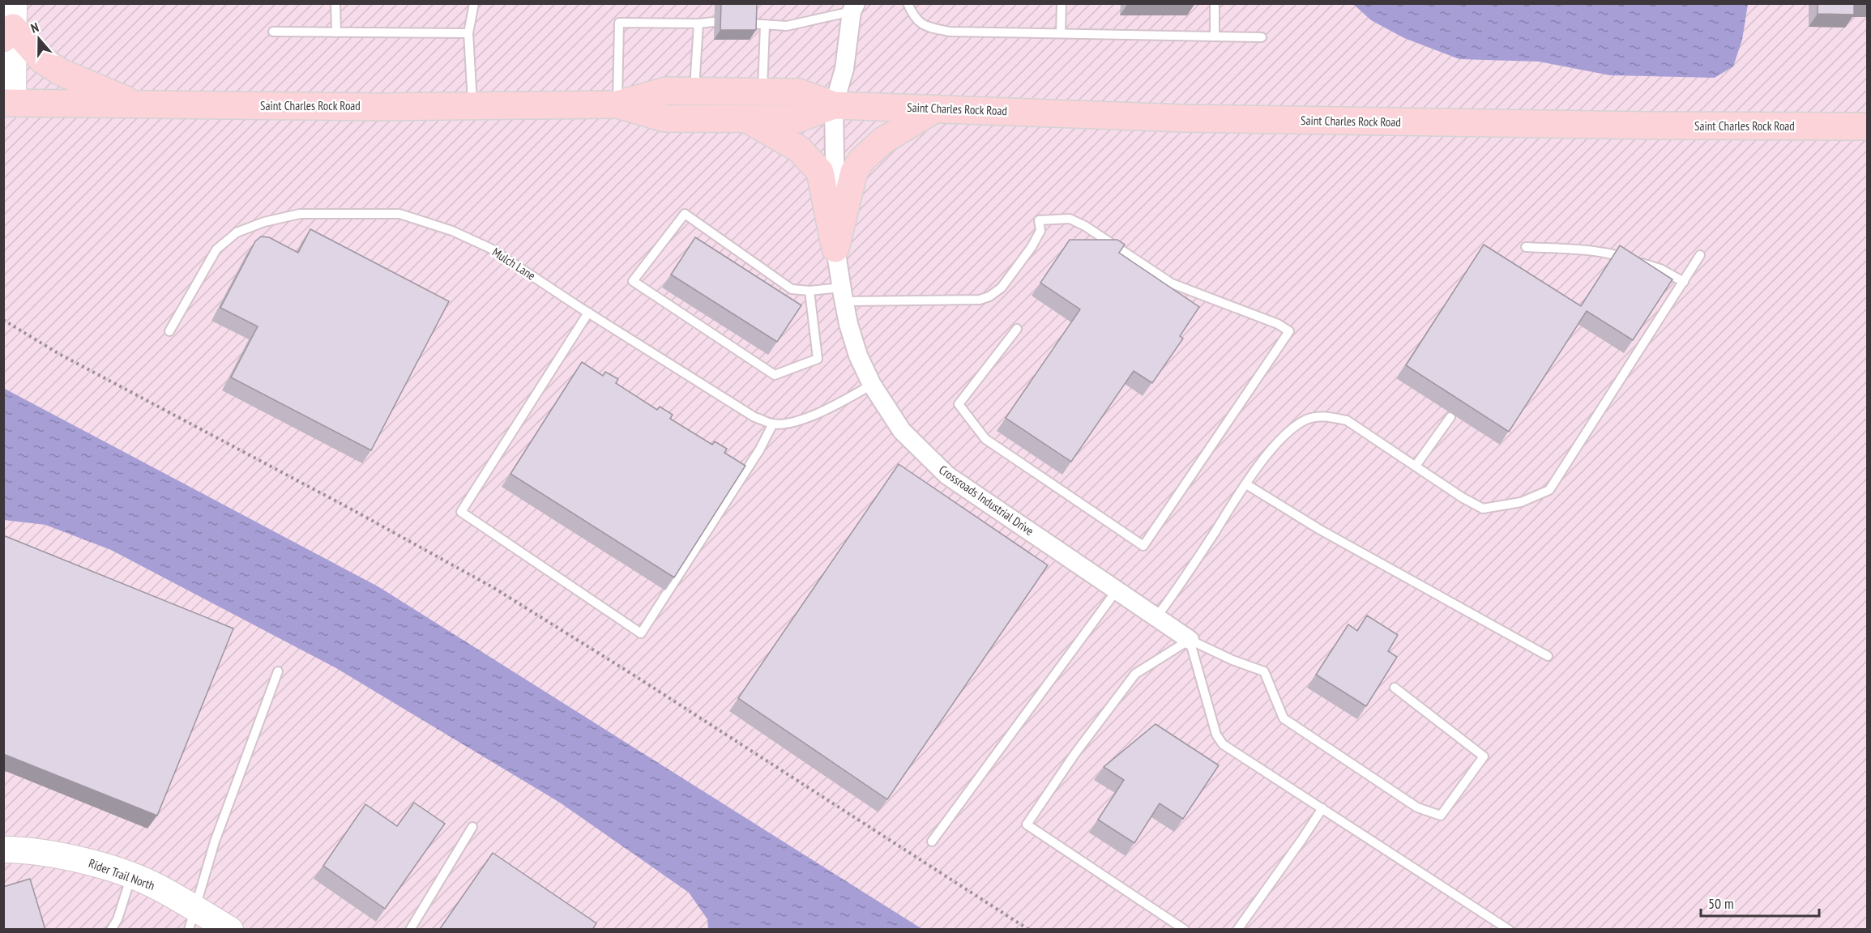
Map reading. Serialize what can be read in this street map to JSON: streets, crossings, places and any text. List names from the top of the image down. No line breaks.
{"streets":{"main road":["Saint Charles Rock Road"],"street":["Crossroads Industrial Drive","Rider Trail North"],"lane":["Mulch Lane"]},"crossings":[["Saint Charles Rock Road","Crossroads Industrial Drive"],["Mulch Lane","Crossroads Industrial Drive"]],"scale_bar":"50 m","north":"top"}
